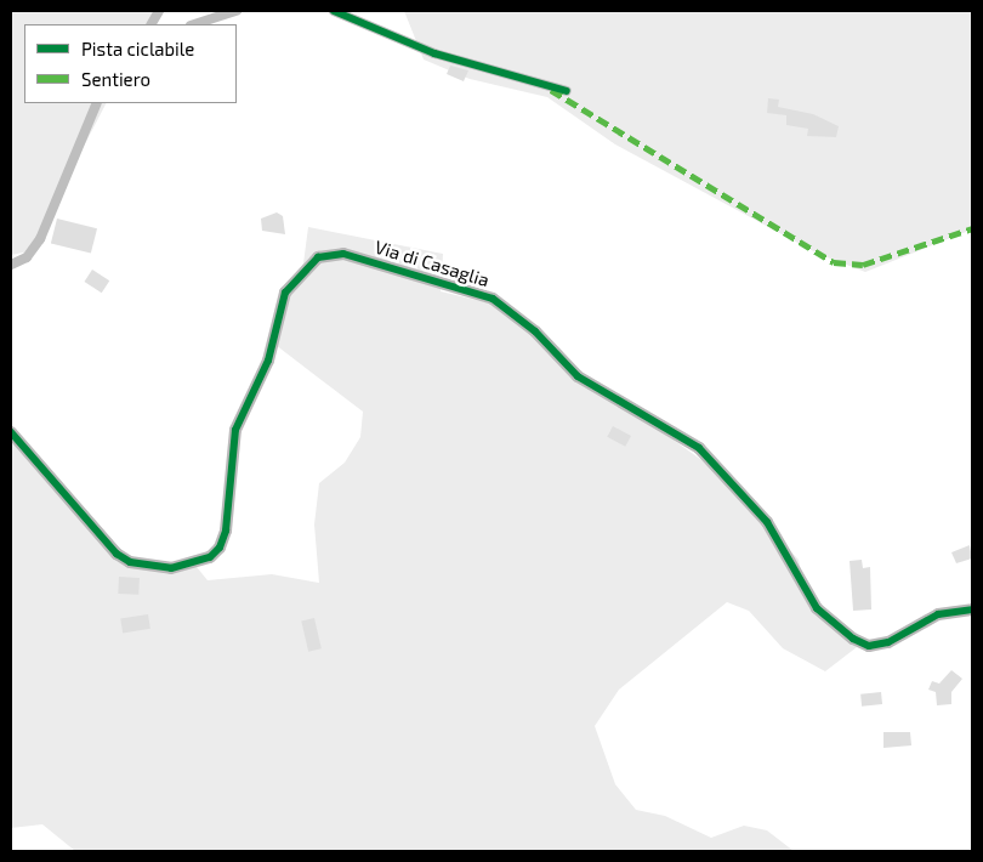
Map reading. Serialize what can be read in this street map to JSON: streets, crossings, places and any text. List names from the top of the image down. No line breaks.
{"streets":{"street":["Via di Casaglia"]},"legend":["Pista ciclabile","Sentiero"]}
